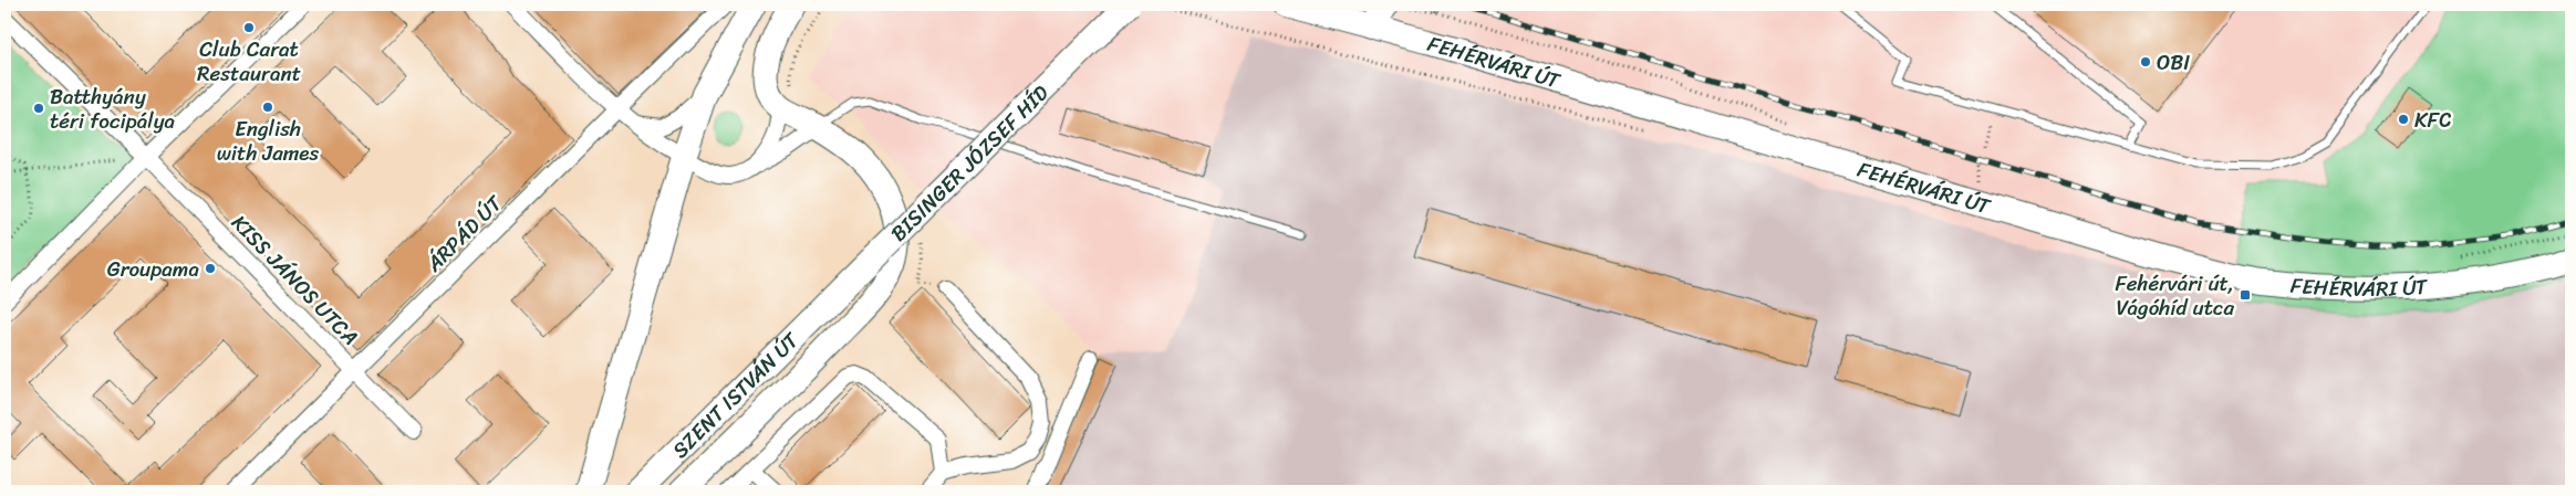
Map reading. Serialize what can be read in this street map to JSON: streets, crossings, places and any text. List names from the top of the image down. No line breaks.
{"streets":{"main road":["FEHÉRVÁRI ÚT","BISINGER JÓZSEF HÍD","SZENT ISTVÁN ÚT"],"street":["ÁRPÁD ÚT","KISS JÁNOS UTCA"]},"crossings":[["BISINGER JÓZSEF HÍD","SZENT ISTVÁN ÚT"],["ÁRPÁD ÚT","KISS JÁNOS UTCA"]],"places":{"other":["Club Carat Restaurant","OBI","English with James","Batthyány téri focipálya","KFC","Groupama"],"transit":["Fehérvári út, Vágóhíd utca"]}}
